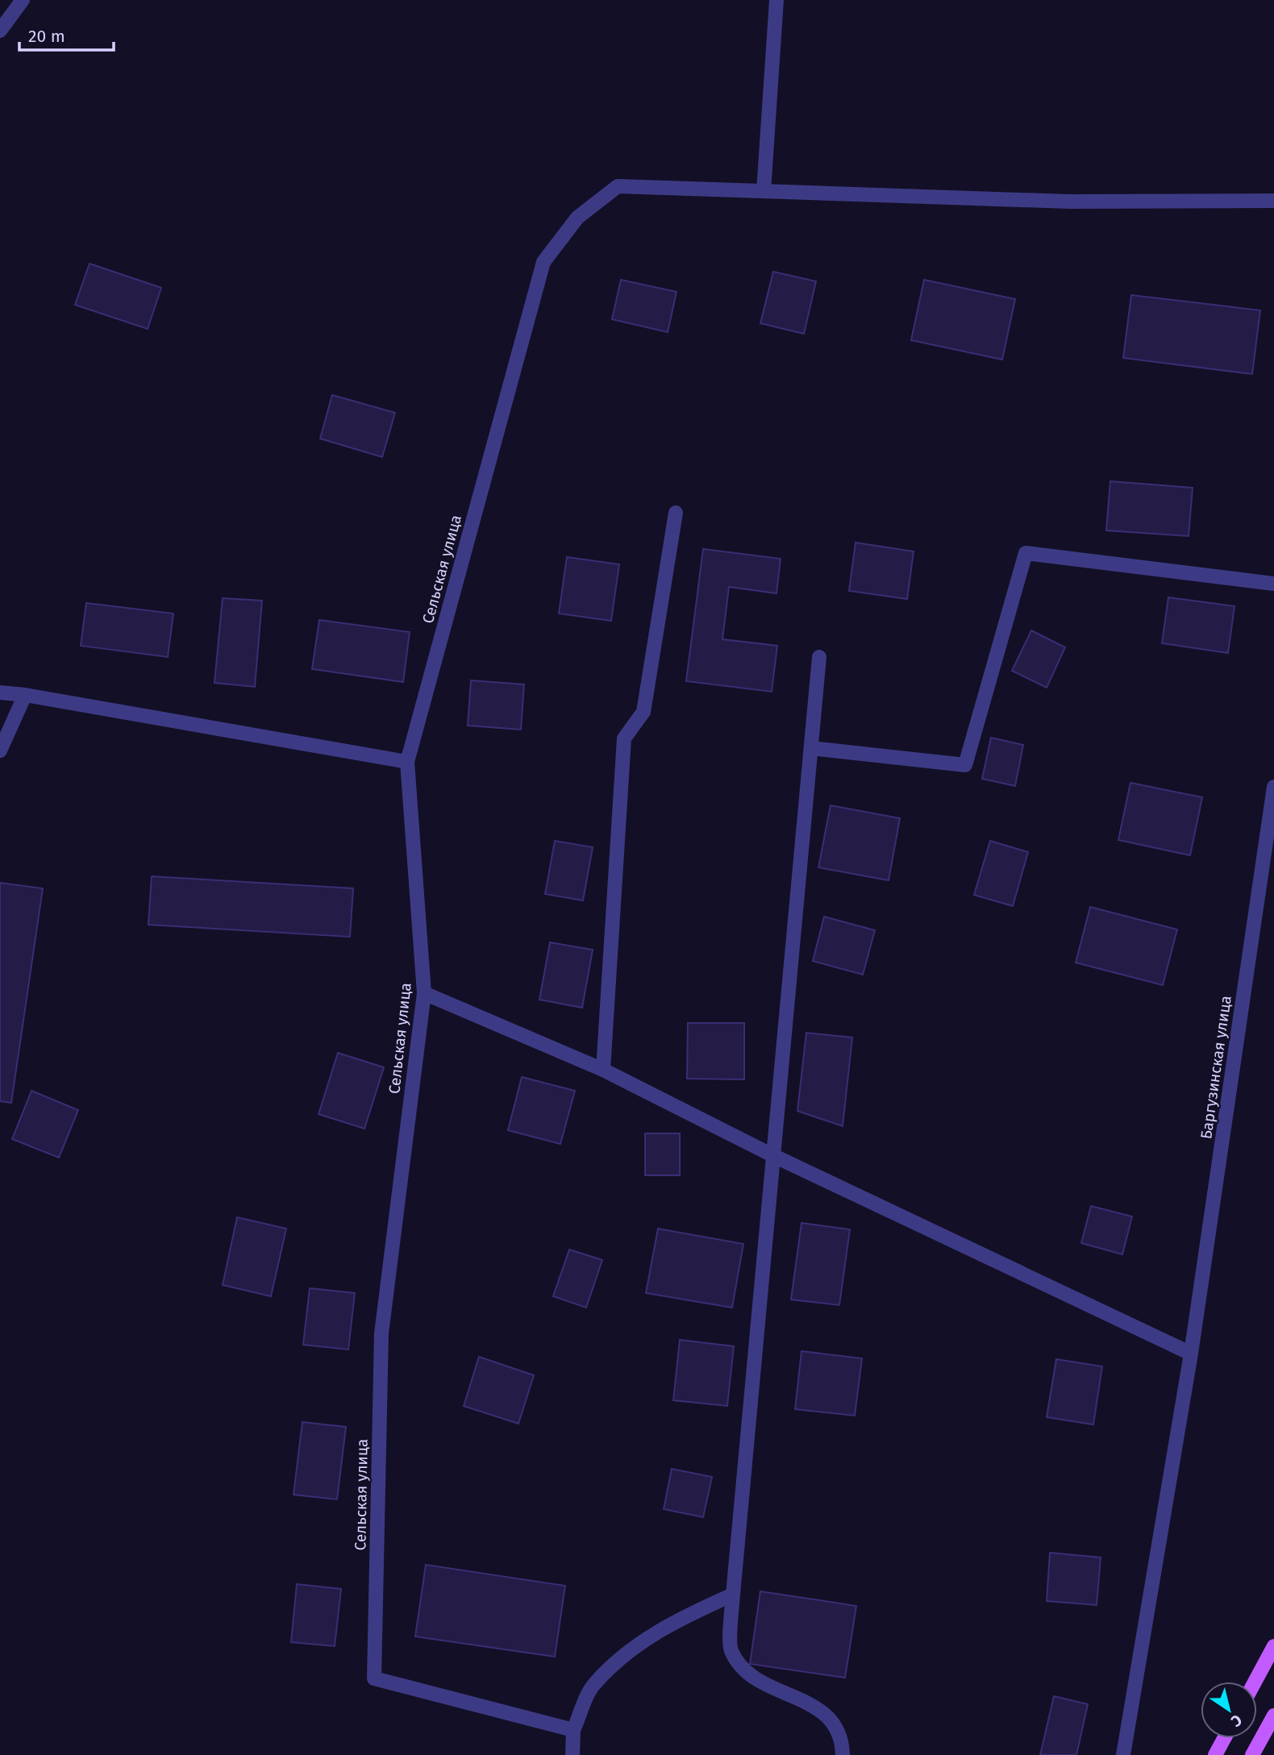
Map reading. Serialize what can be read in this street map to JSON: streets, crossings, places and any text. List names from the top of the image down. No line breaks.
{"streets":{"street":["Сельская улица","Баргузинская улица"]},"scale_bar":"20 m","north":"bottom right"}
